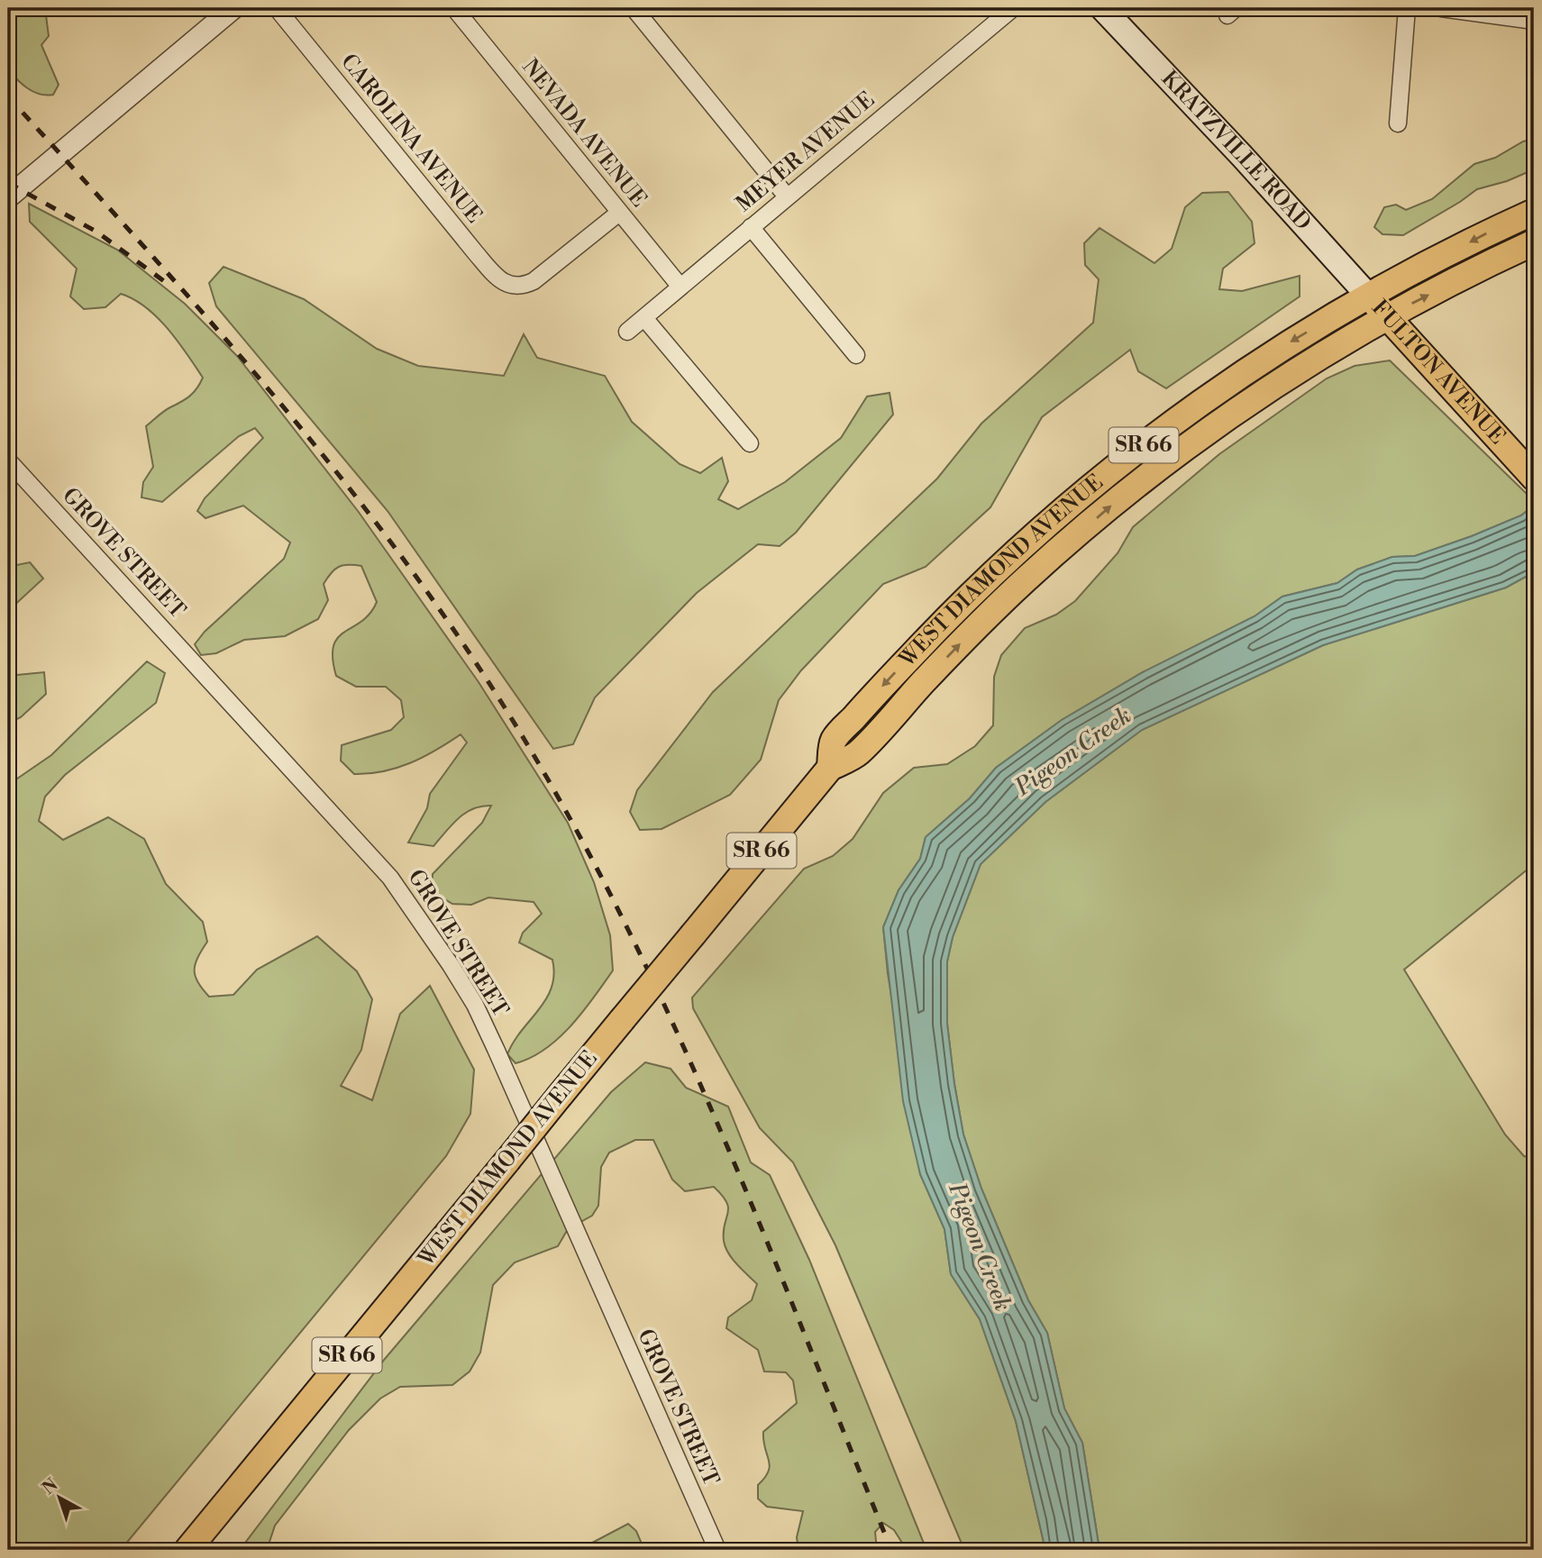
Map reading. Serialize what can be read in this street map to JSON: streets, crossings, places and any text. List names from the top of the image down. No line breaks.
{"streets":{"main road":["KRATZVILLE ROAD","FULTON AVENUE","SR 66","WEST DIAMOND AVENUE"],"street":["NEVADA AVENUE","CAROLINA AVENUE","MEYER AVENUE","GROVE STREET"]},"crossings":[["NEVADA AVENUE","CAROLINA AVENUE"],["NEVADA AVENUE","MEYER AVENUE"],["KRATZVILLE ROAD","FULTON AVENUE"],["KRATZVILLE ROAD","WEST DIAMOND AVENUE"],["FULTON AVENUE","WEST DIAMOND AVENUE"]],"water":["Pigeon Creek"],"north":"top left"}
